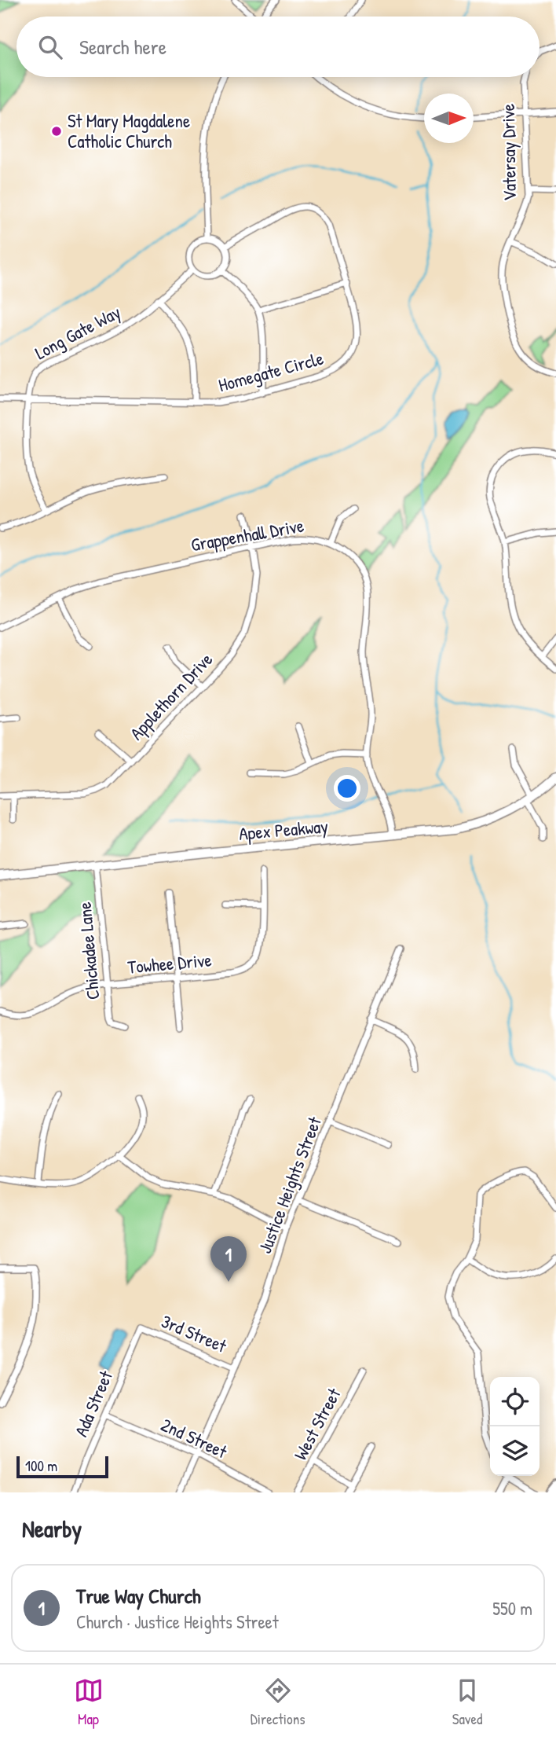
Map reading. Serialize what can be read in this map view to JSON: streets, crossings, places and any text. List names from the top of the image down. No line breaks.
{"streets":{"main road":["Apex Peakway"],"street":["Vatersay Drive","Long Gate Way","Homegate Circle","Grappenhall Drive","Applethorn Drive","Chickadee Lane","Towhee Drive","Justice Heights Street","3rd Street","Ada Street","West Street","2nd Street"]},"crossings":[["Long Gate Way","Homegate Circle"],["Grappenhall Drive","Applethorn Drive"],["Grappenhall Drive","Apex Peakway"],["Apex Peakway","Chickadee Lane"],["Chickadee Lane","Towhee Drive"],["Justice Heights Street","3rd Street"],["Justice Heights Street","2nd Street"],["3rd Street","Ada Street"],["Ada Street","2nd Street"]],"places":["St Mary Magdalene Catholic Church"],"scale_bar":"100 m","north":"right","page":{"search":"Search here","pins":"1","scale":"100 m","heading":"Nearby","list":[{"mark":"1","name":"True Way Church","note":"Church · Justice Heights Street","value":"550 m"}],"nav":["Map","Directions","Saved"]}}
